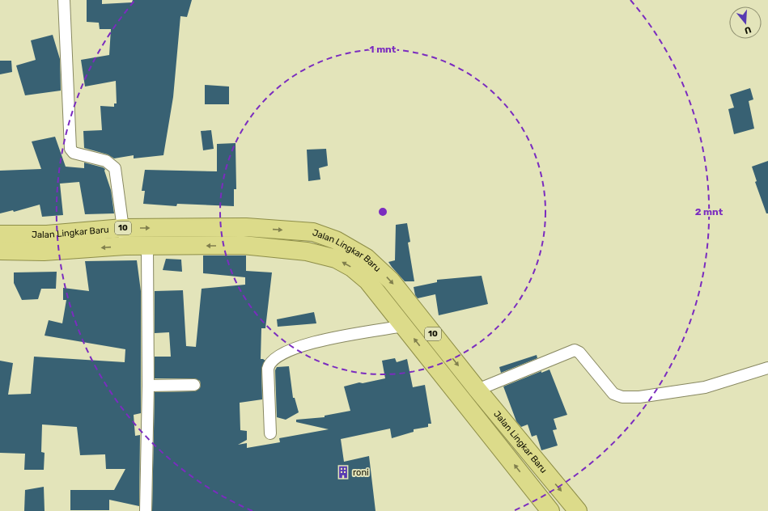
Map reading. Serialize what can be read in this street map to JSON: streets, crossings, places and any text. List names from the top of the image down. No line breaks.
{"streets":{"highway":["10","Jalan Lingkar Baru"]},"places":{"building":["roni"]},"north":"bottom","rings":["1 mnt","2 mnt"]}
